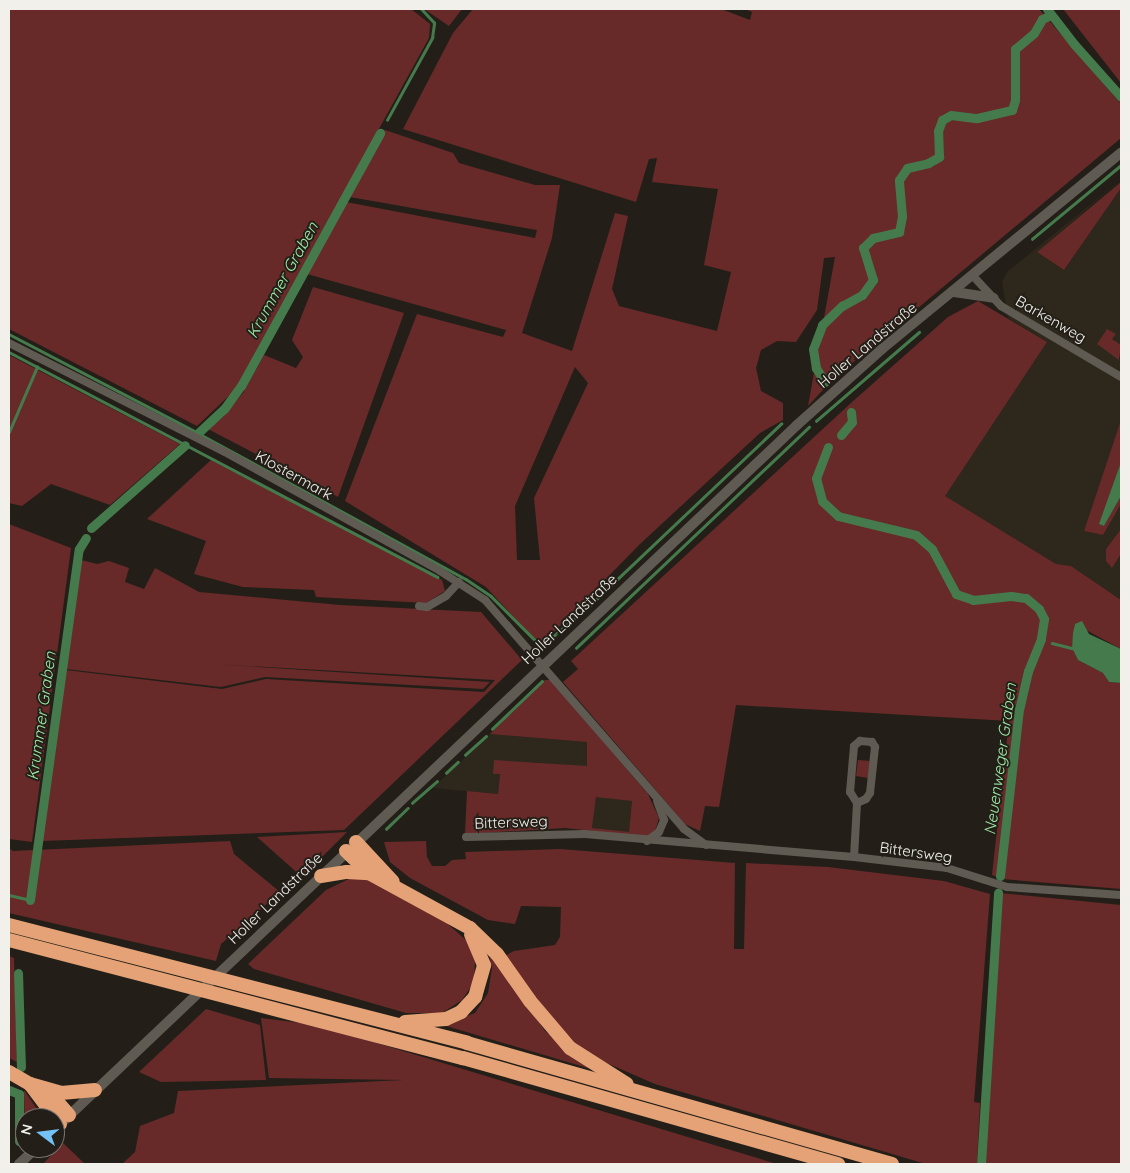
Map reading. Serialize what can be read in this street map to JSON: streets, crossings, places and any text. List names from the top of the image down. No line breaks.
{"streets":{"main road":["Holler Landstraße"],"street":["Barkenweg","Klostermark","Bittersweg"]},"crossings":[["Barkenweg","Holler Landstraße"],["Holler Landstraße","Klostermark"]],"water":["Krummer Graben","Neuenweger Graben"],"north":"left"}
